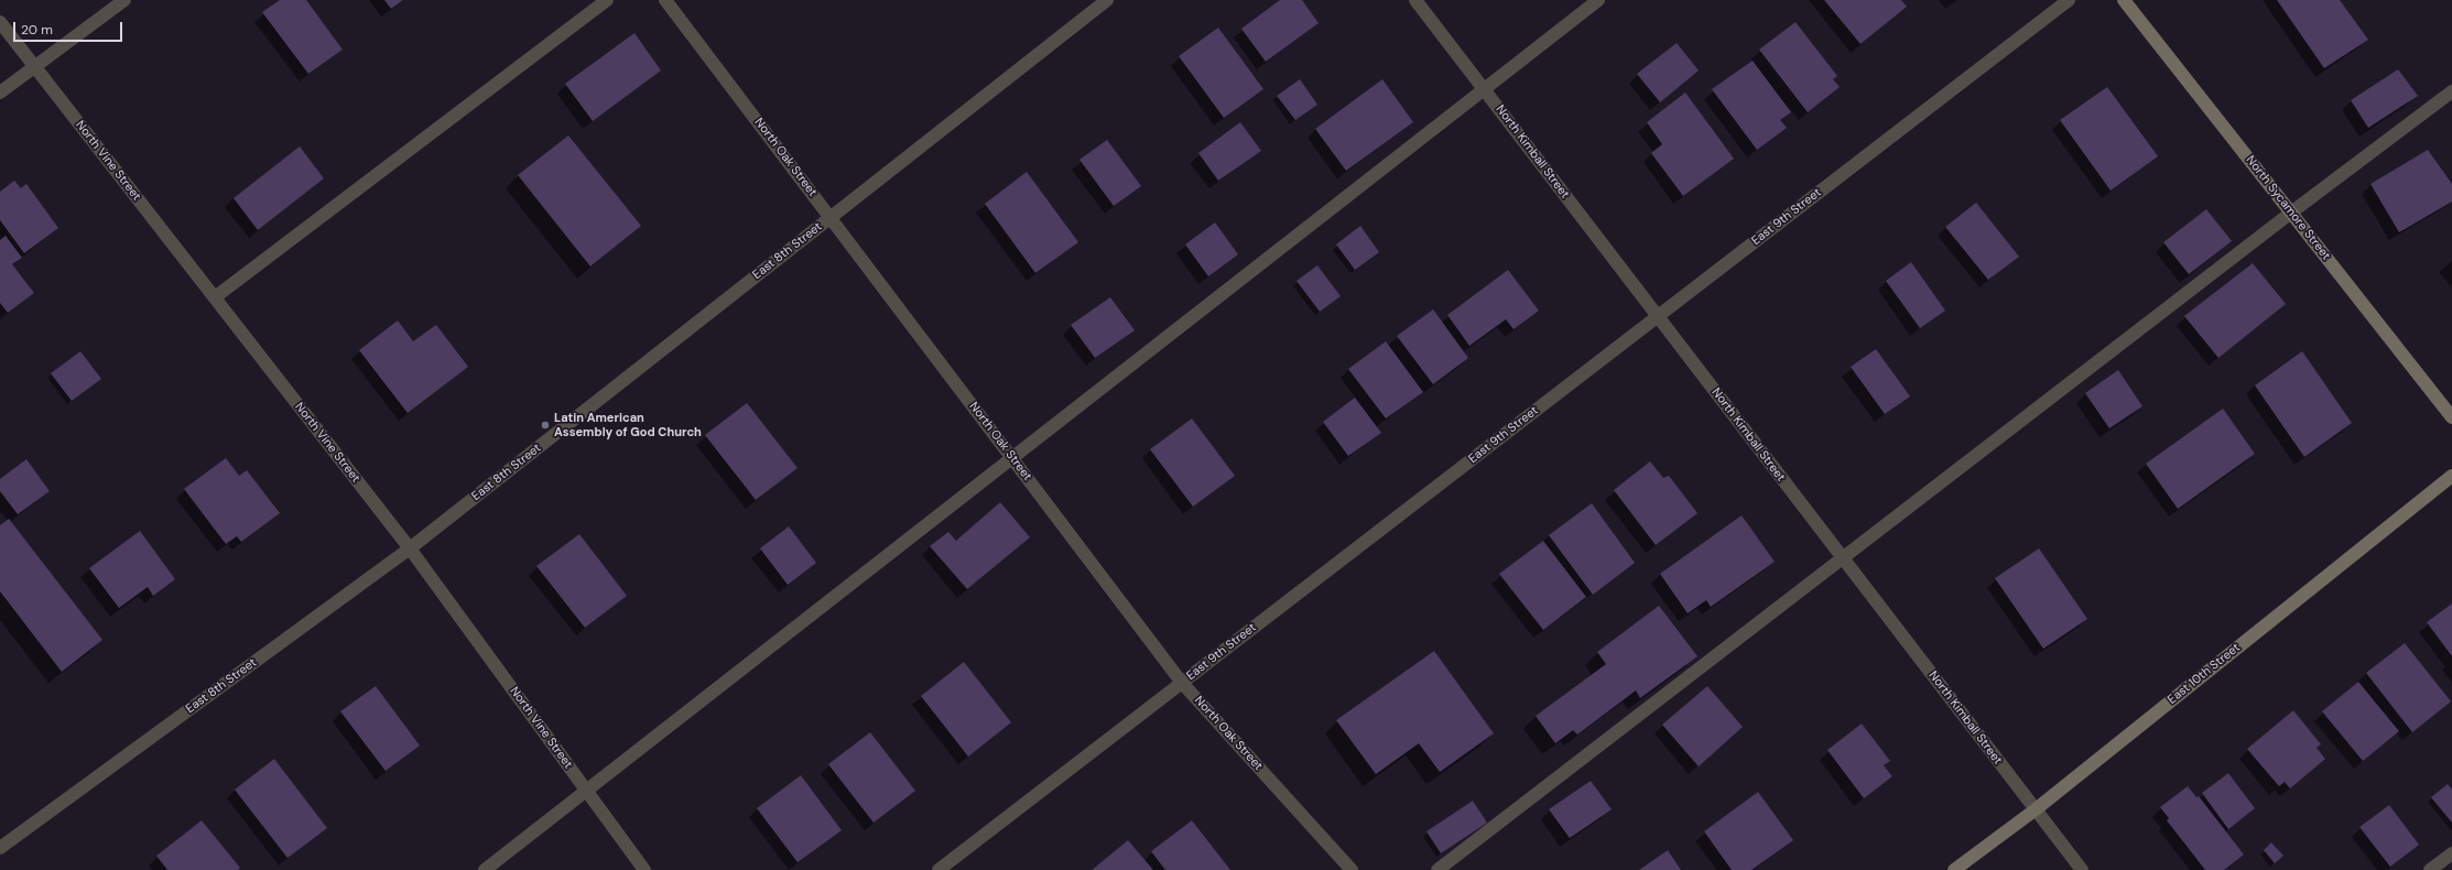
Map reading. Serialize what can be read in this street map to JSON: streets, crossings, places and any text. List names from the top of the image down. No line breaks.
{"streets":{"street":["North Kimball Street","North Oak Street","North Vine Street","North Sycamore Street","East 9th Street","East 8th Street","East 10th Street"]},"crossings":[["North Kimball Street","East 9th Street"],["North Kimball Street","East 10th Street"],["North Oak Street","East 9th Street"],["North Oak Street","East 8th Street"],["North Vine Street","East 8th Street"]],"places":["Latin American Assembly of God Church"],"scale_bar":"20 m"}
